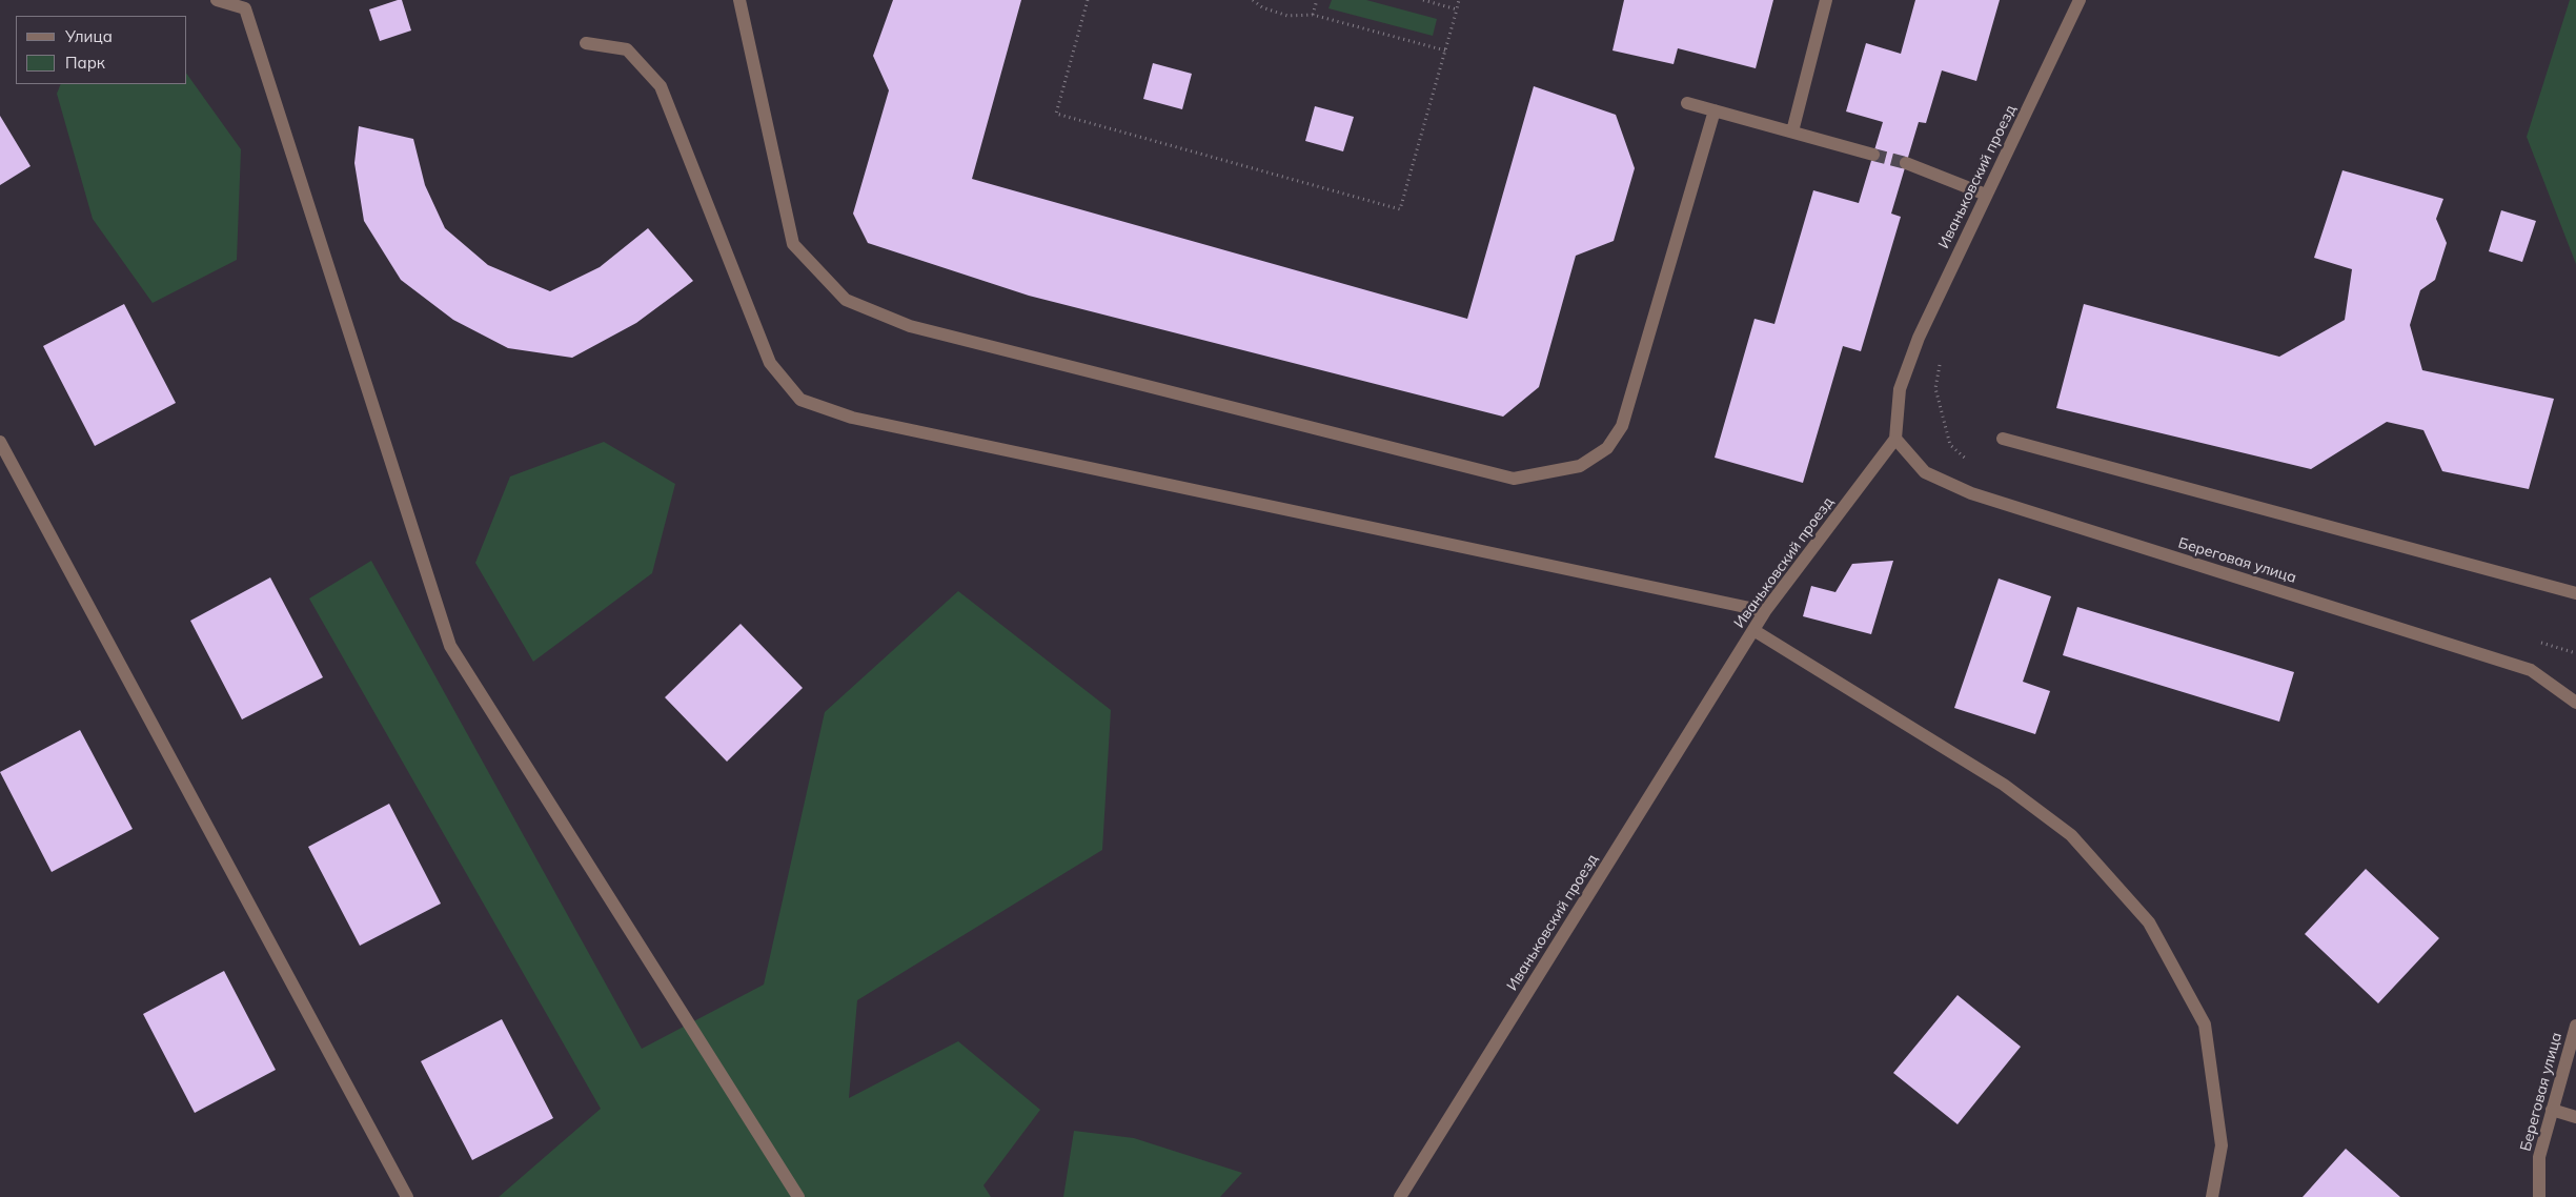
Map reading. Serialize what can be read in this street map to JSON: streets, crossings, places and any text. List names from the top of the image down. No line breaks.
{"streets":{"street":["Иваньковский проезд","Береговая улица"]},"crossings":[["Иваньковский проезд","Береговая улица"]],"legend":["Улица","Парк"]}
